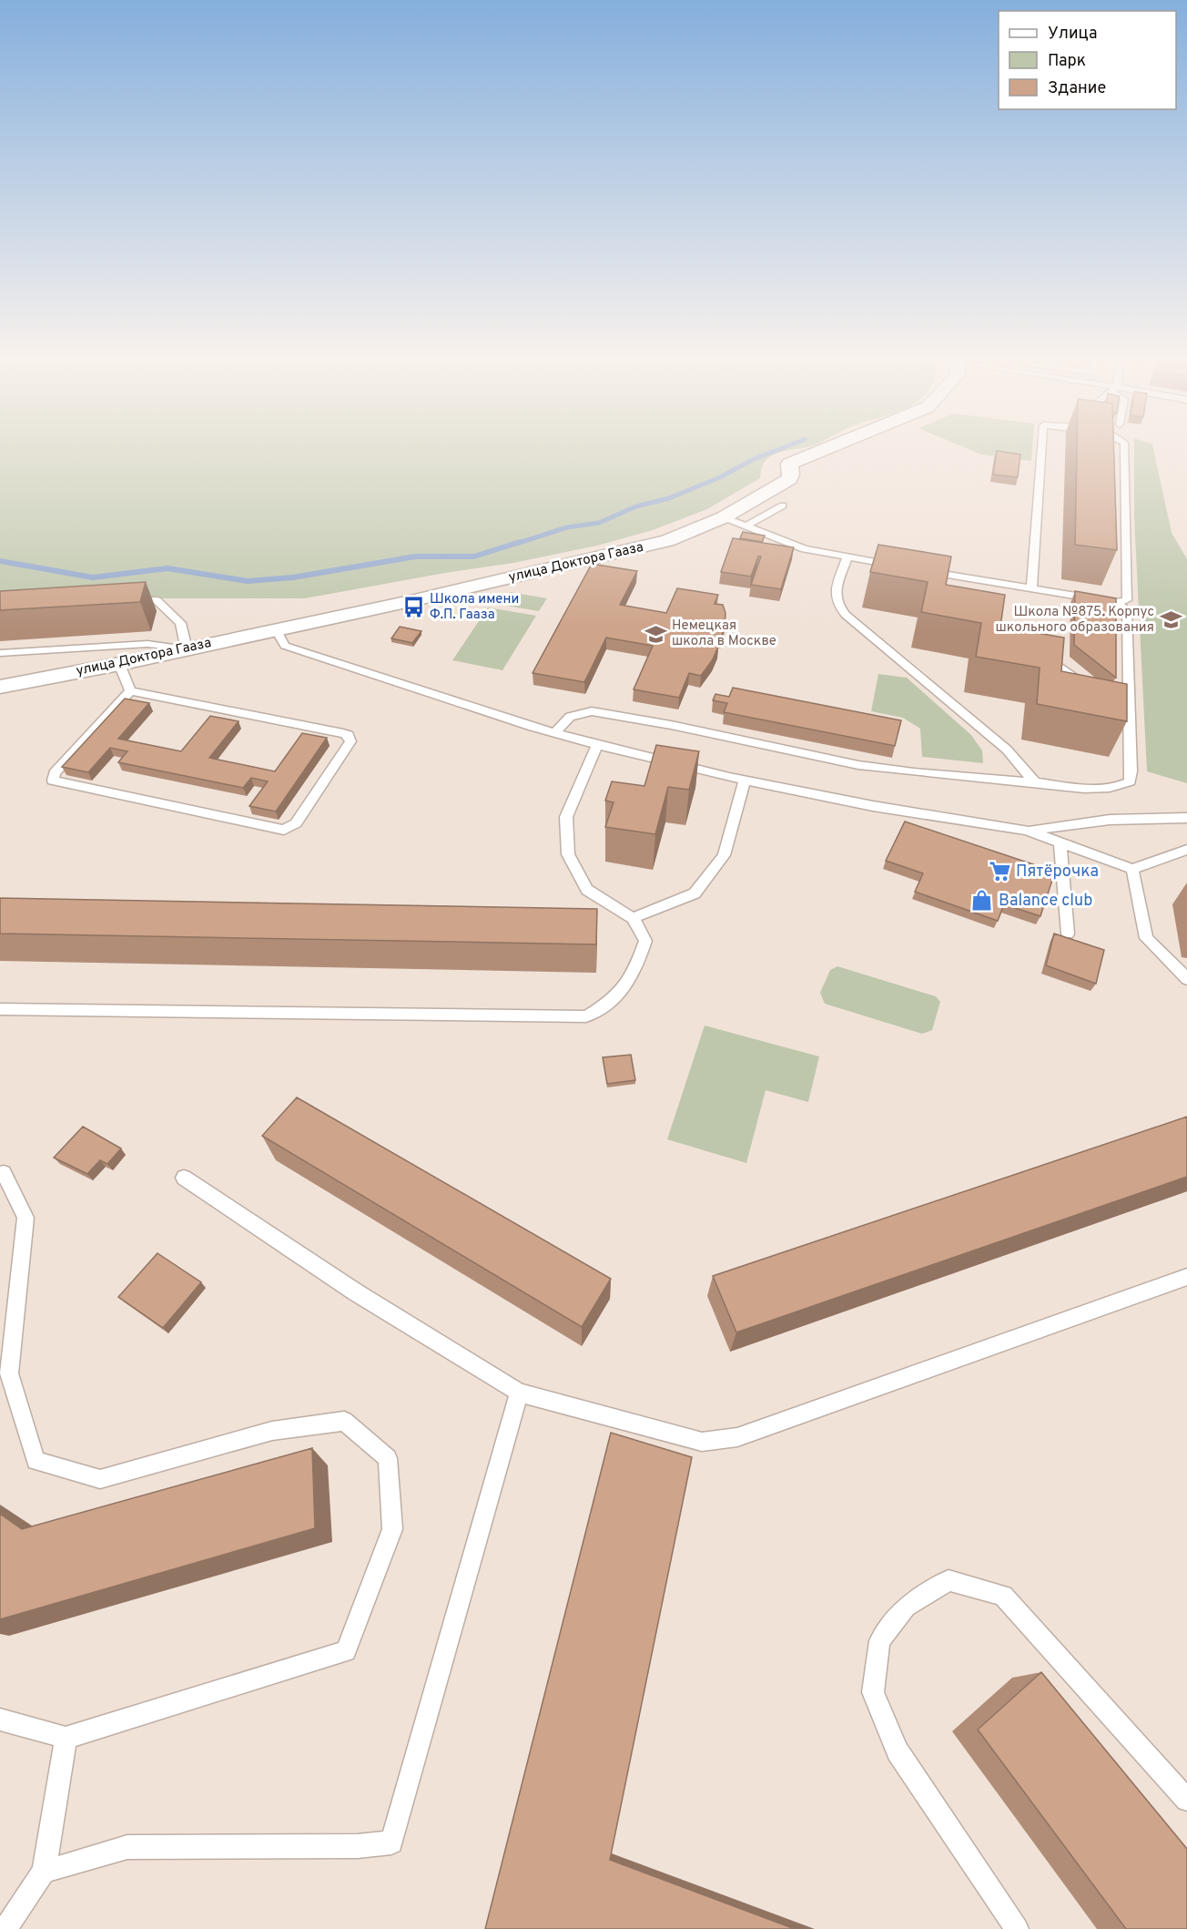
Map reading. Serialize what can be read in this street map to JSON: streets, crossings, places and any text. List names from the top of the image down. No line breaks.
{"streets":{"street":["улица Доктора Гааза"]},"places":{"bus stop":["Школа имени Ф.П. Гааза"],"school or university":["Школа №875. Корпус школьного образования","Немецкая школа в Москве"],"supermarket":["Пятёрочка"],"shop":["Balance club"]},"legend":["Улица","Парк","Здание"]}
